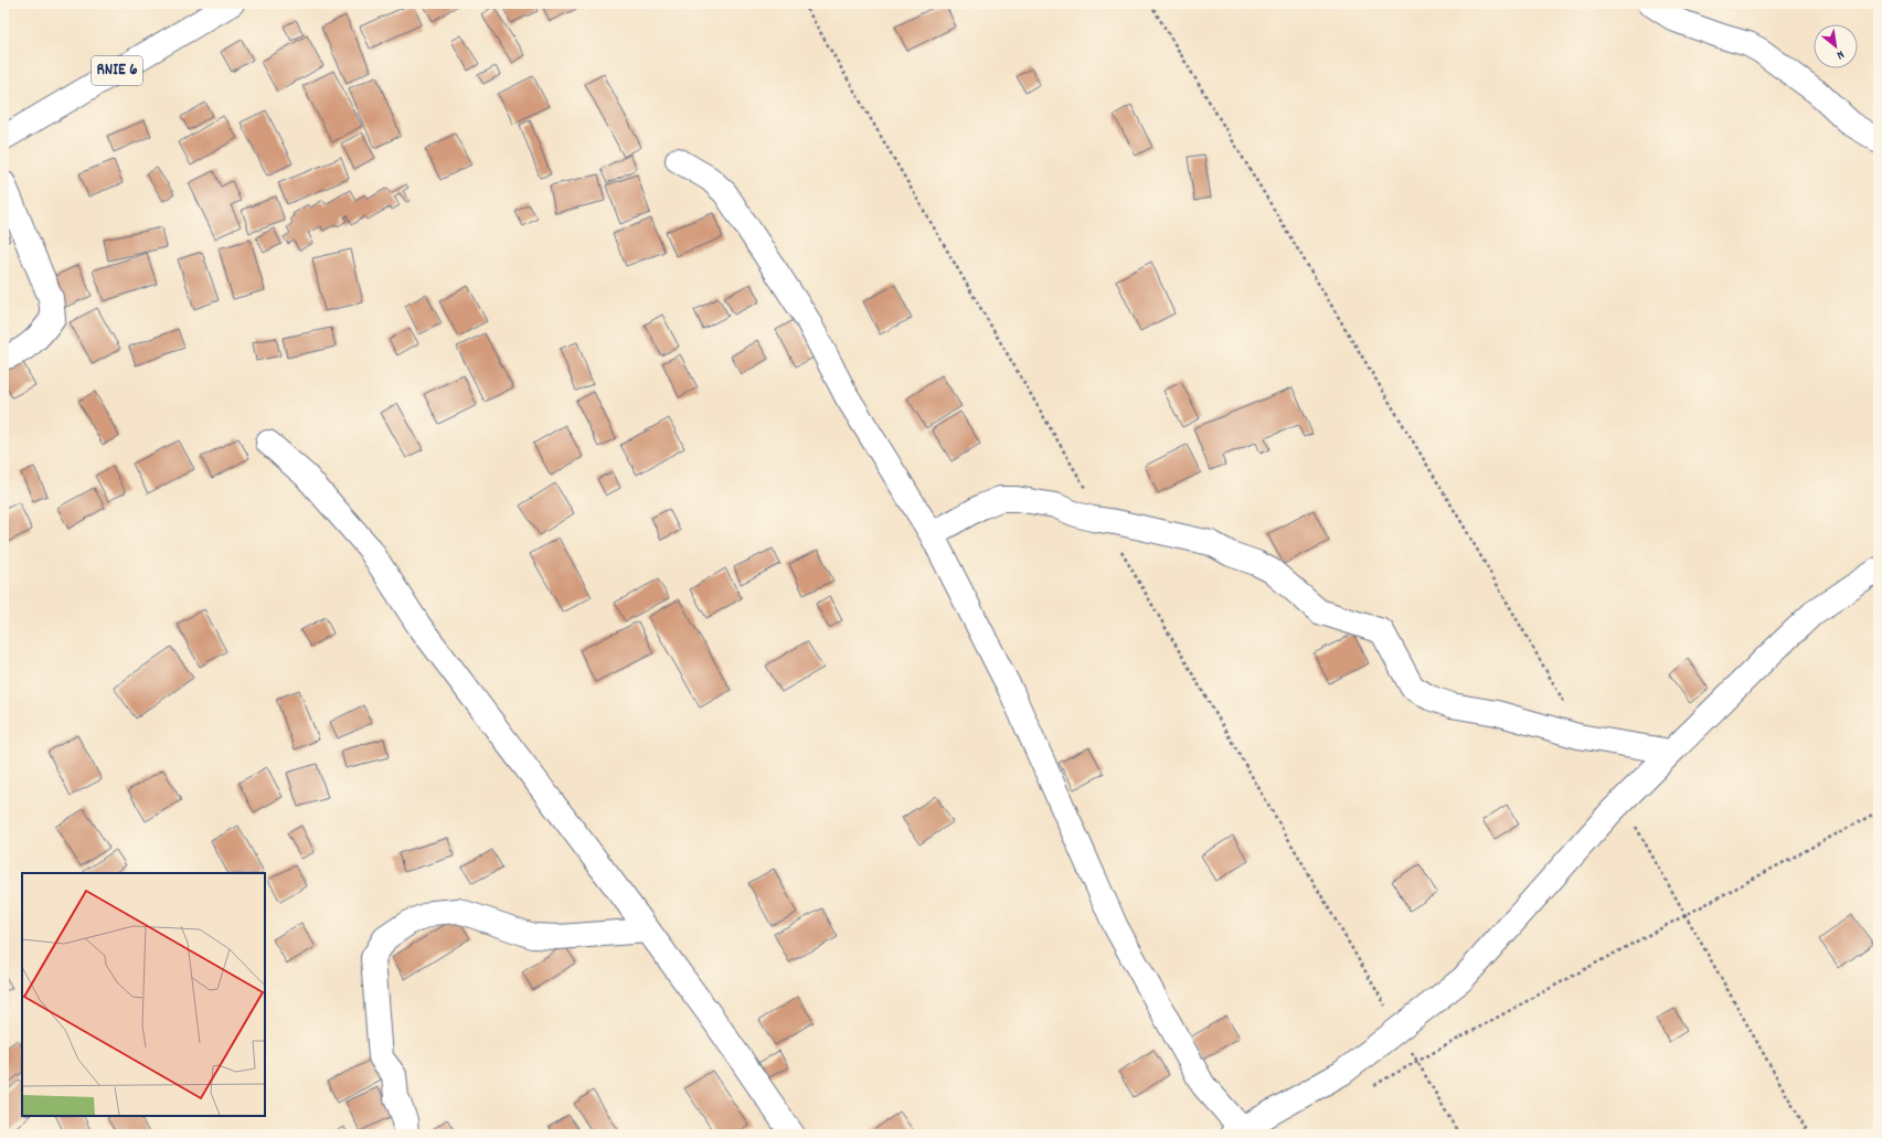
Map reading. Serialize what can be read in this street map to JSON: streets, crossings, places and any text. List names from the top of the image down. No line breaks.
{"streets":{"street":["RNIE 6"]},"north":"bottom right"}
